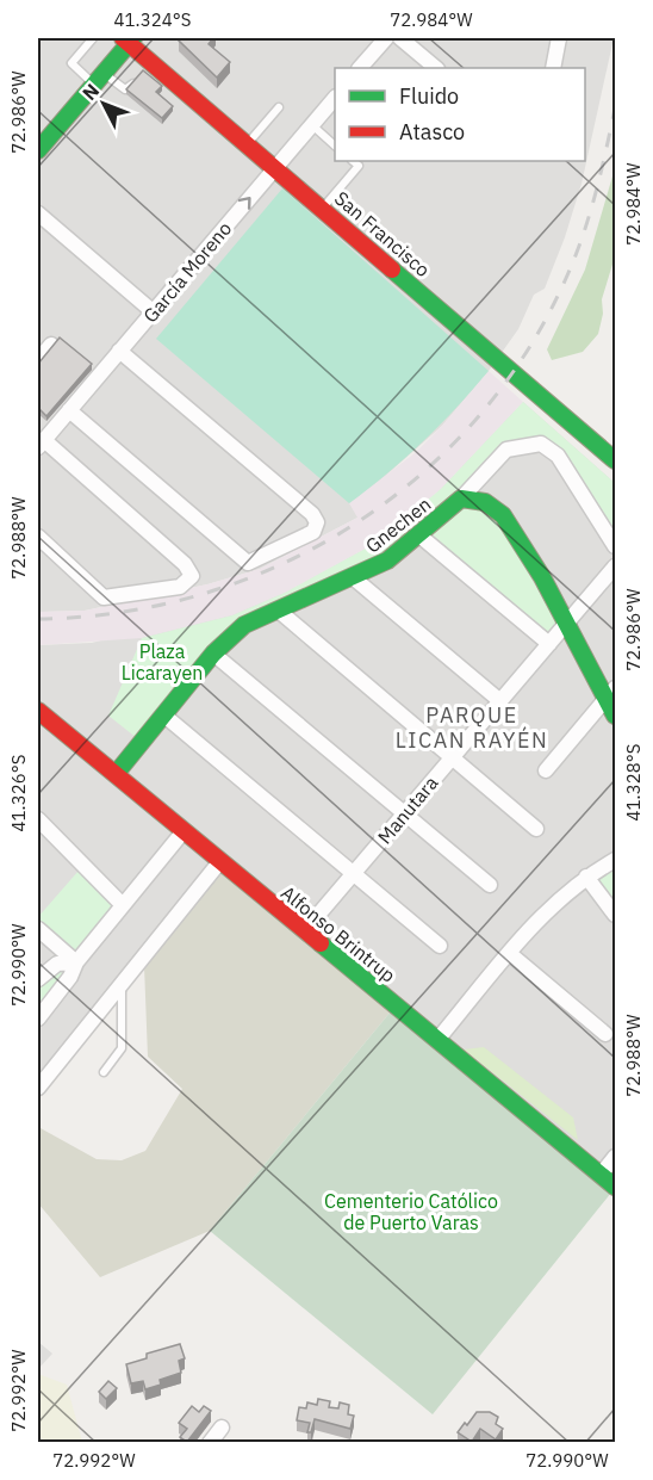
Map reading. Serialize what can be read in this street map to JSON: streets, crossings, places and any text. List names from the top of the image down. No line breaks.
{"streets":{"street":["San Francisco","García Moreno","Gnechen","Manutara","Alfonso Brintrup"]},"crossings":[["San Francisco","García Moreno"],["Gnechen","Manutara"],["Gnechen","Alfonso Brintrup"],["Manutara","Alfonso Brintrup"]],"one_way":["García Moreno"],"districts":["PARQUE LICAN RAYÉN"],"parks":["Plaza Licarayen","Cementerio Católico de Puerto Varas"],"legend":["Fluido","Atasco"],"north":"top left","coordinates":["41.324°S","72.984°W","72.986°W","72.988°W","41.328°S","41.326°S","72.990°W","72.992°W"]}
